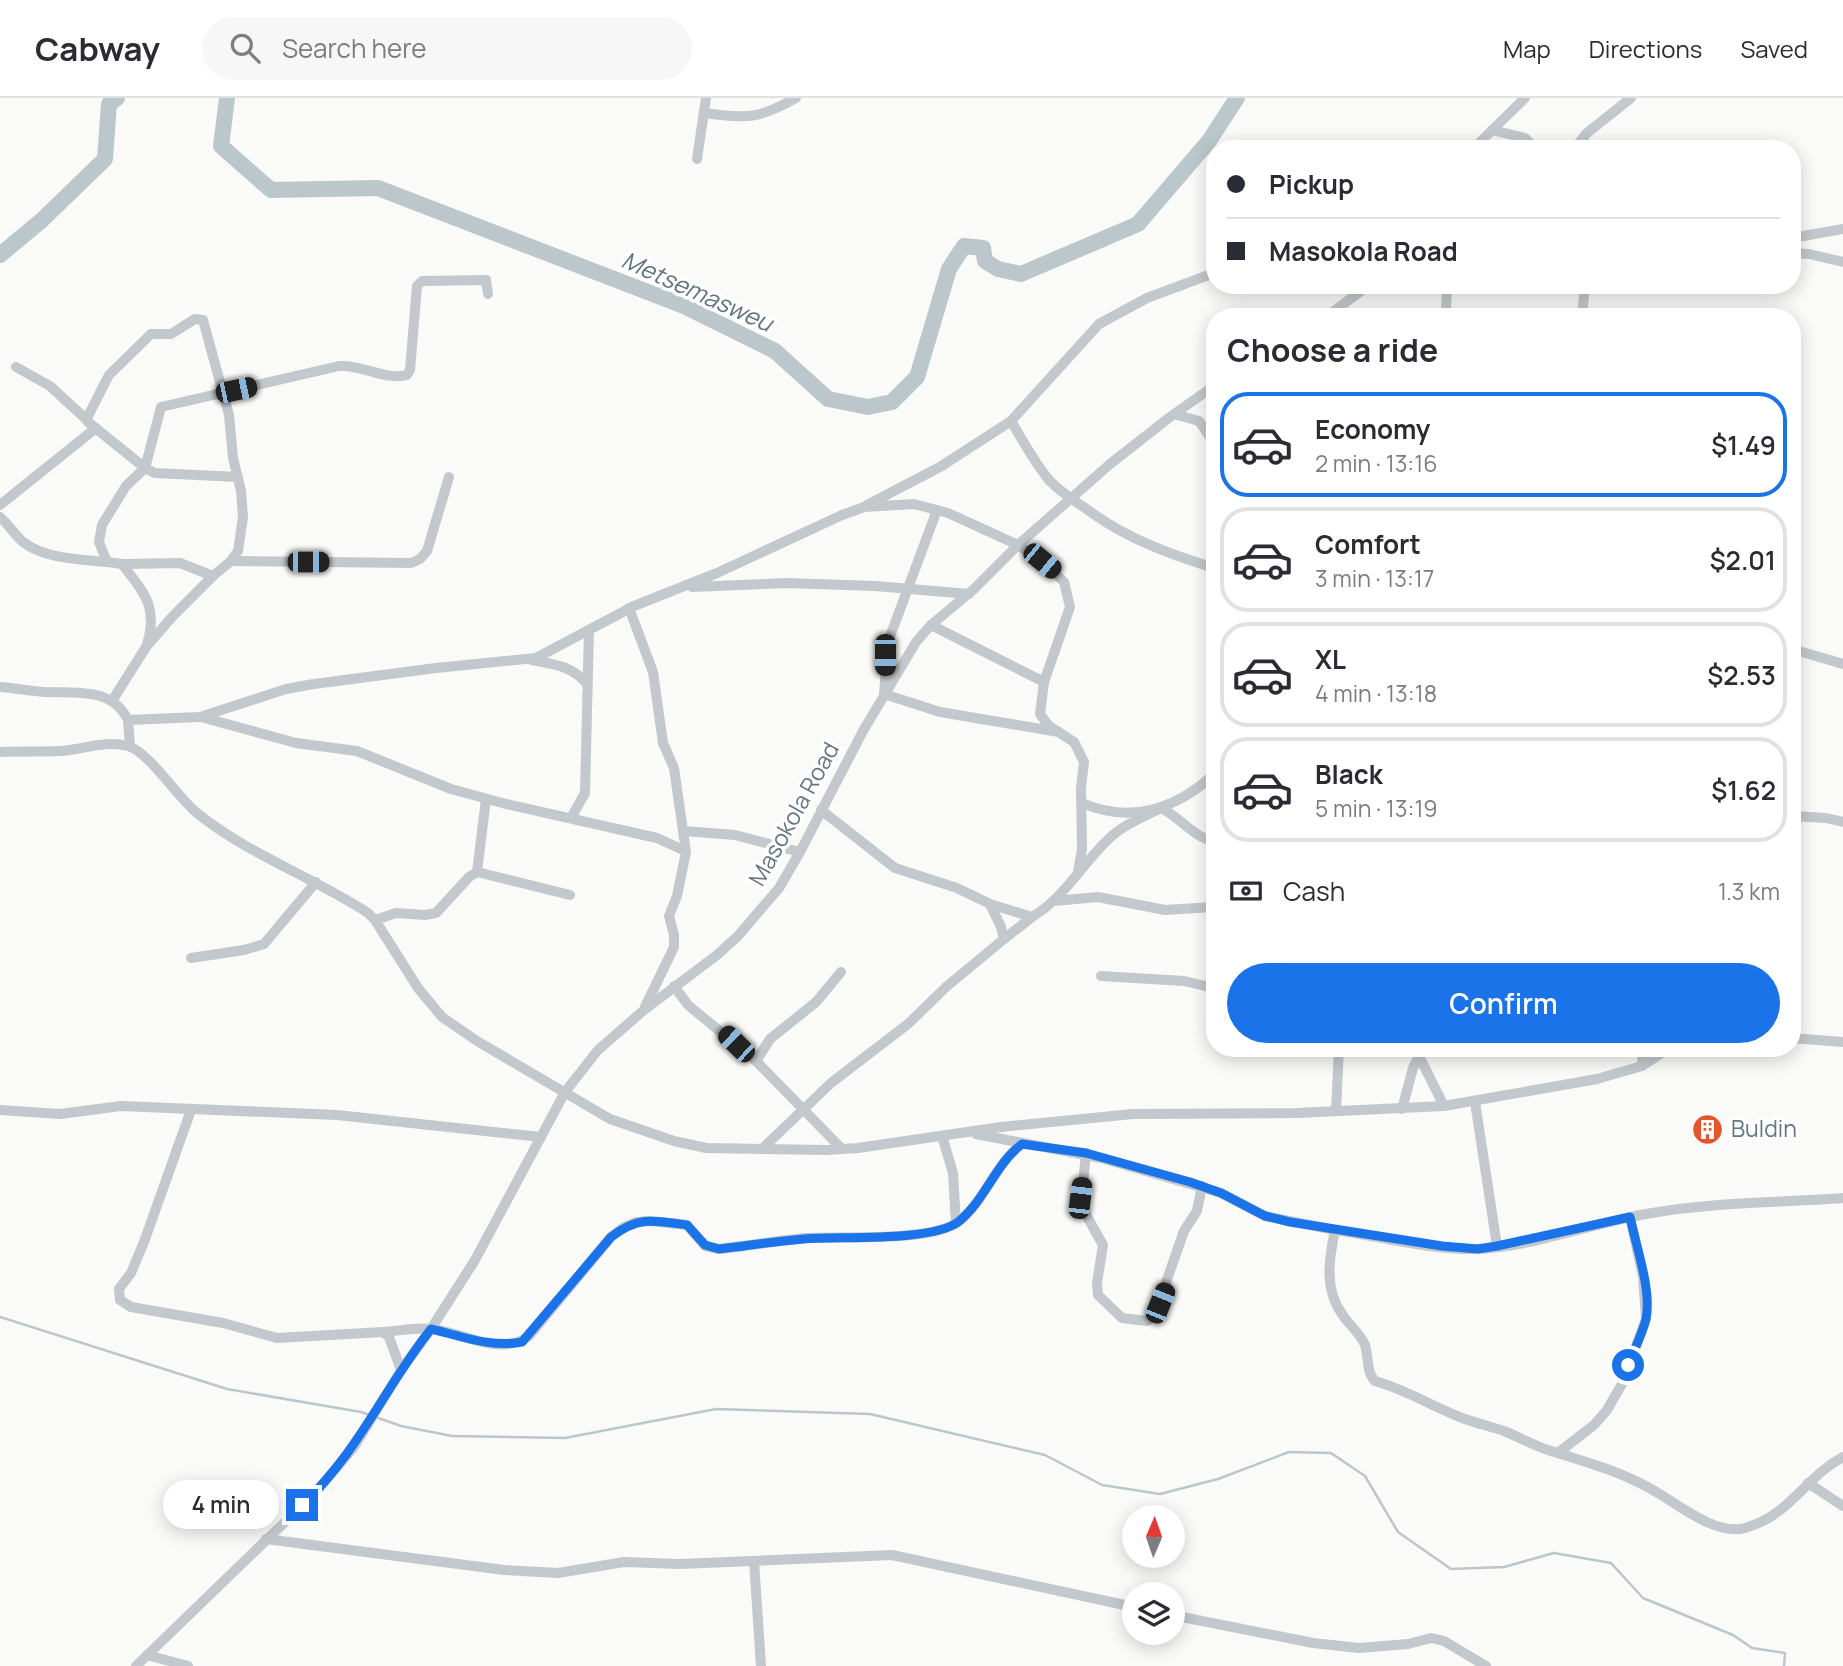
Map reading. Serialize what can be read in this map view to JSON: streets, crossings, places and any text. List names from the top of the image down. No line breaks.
{"streets":{"street":["Masokola Road"]},"water":["Metsemasweu"],"places":{"building":["Buldin"]},"north":"top","page":{"header":"Cabway","search":"Search here","nav":["Map","Directions","Saved"],"banner":["Pickup","Masokola Road"],"heading":"Choose a ride","list":[{"name":"Economy","note":"2 min · 13:16","value":"$1.49"},{"name":"Comfort","note":"3 min · 13:17","value":"$2.01"},{"name":"XL","note":"4 min · 13:18","value":"$2.53"},{"name":"Black","note":"5 min · 13:19","value":"$1.62"}],"pay":["Cash","1.3 km"],"buttons":"Confirm","bubble":"4 min"}}
